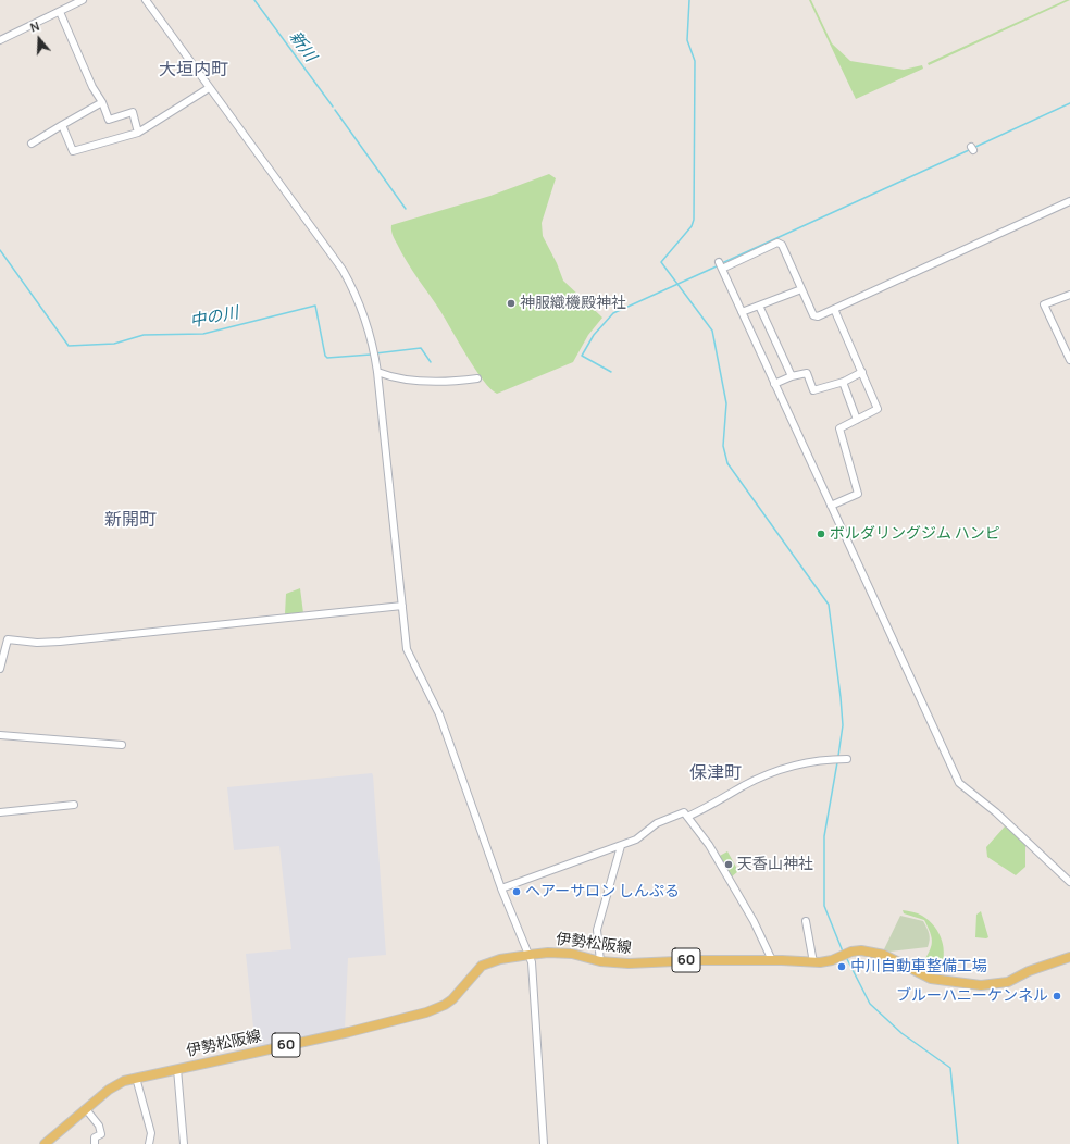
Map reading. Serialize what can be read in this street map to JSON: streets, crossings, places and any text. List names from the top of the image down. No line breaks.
{"streets":{"main road":["伊勢松阪線","60"]},"districts":["大垣内町","新開町","保津町"],"water":["新川","中の川"],"places":["神服織機殿神社","ボルダリングジム ハンピ","天香山神社","ヘアーサロン しんぷる","中川自動車整備工場","ブルーハニーケンネル"],"north":"top"}
